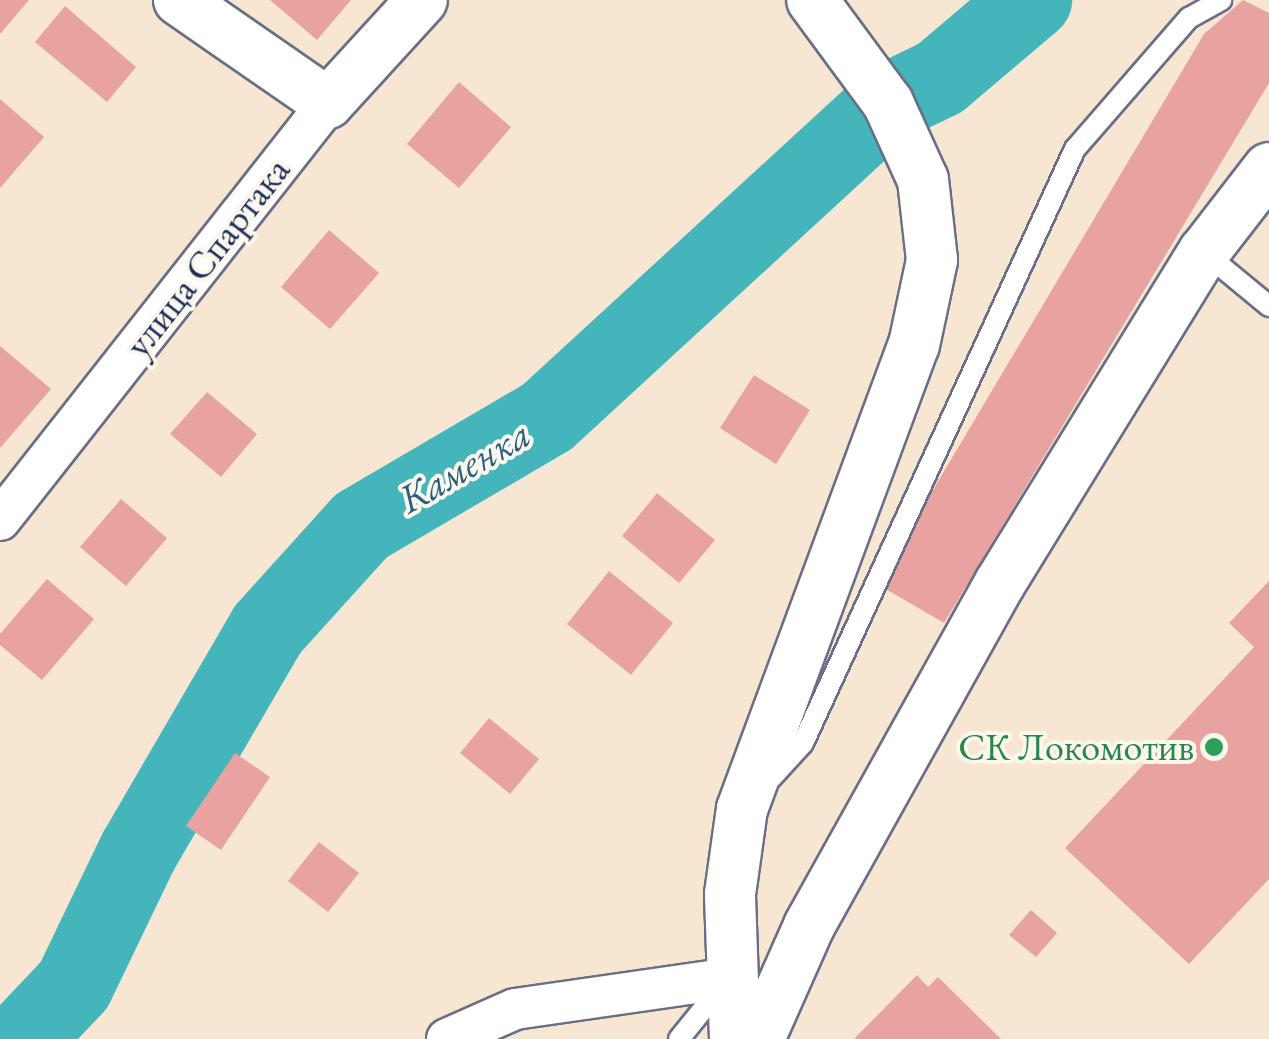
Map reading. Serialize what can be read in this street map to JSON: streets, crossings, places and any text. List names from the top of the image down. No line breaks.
{"streets":{"street":["улица Спартака"]},"water":["Каменка"],"places":["СК Локомотив"]}
